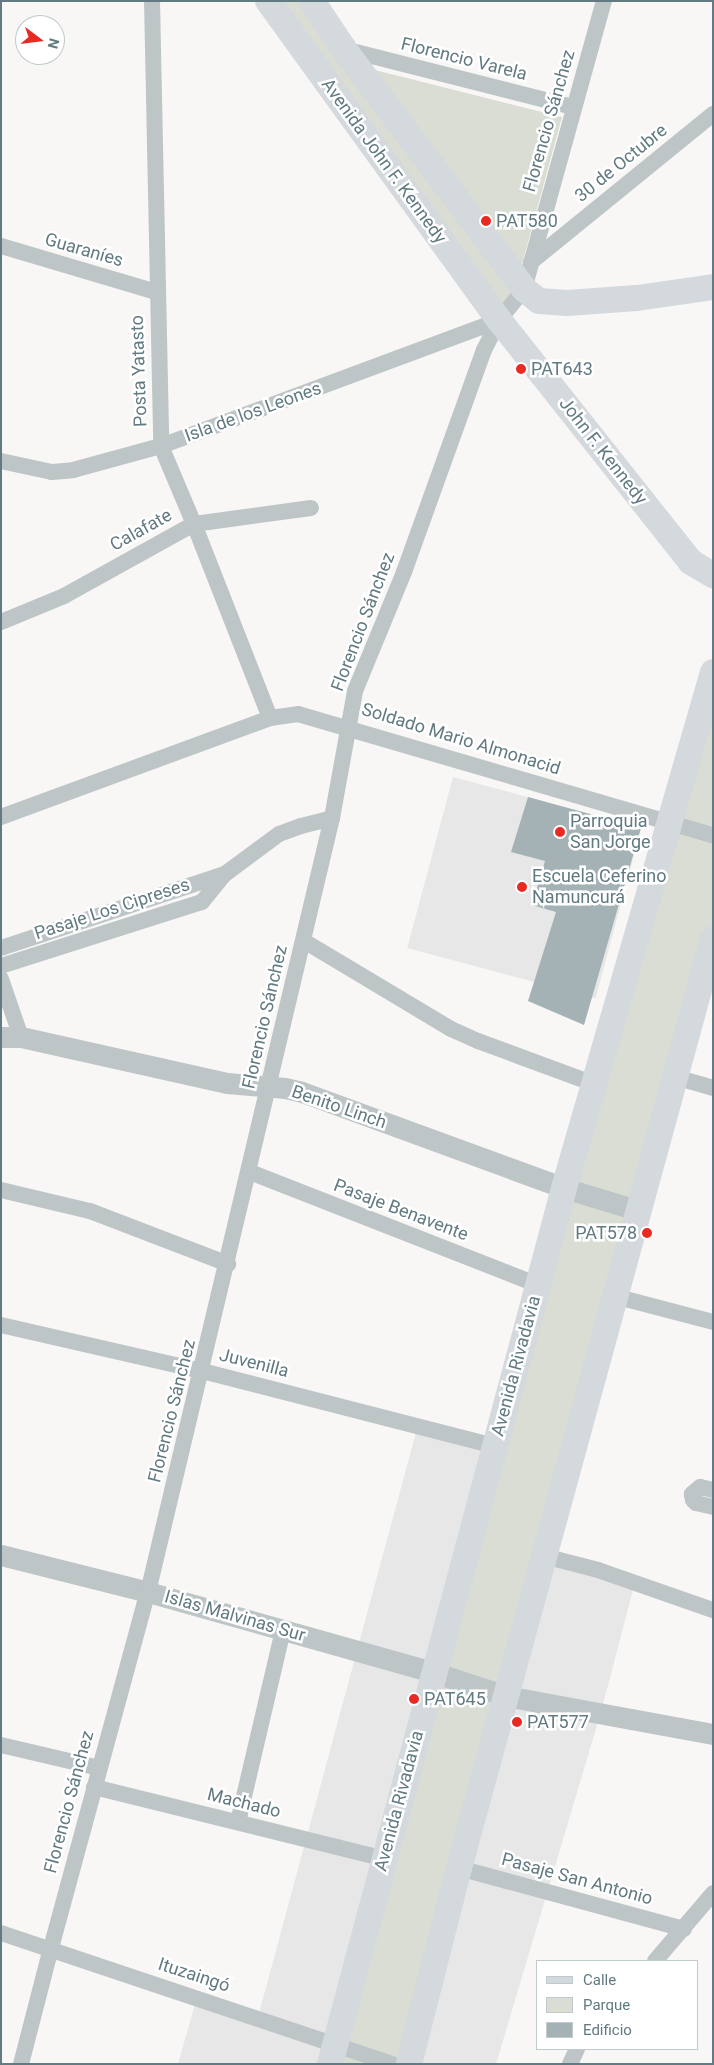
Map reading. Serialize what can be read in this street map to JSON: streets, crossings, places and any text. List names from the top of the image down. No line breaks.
{"streets":{"main road":["Avenida John F. Kennedy","John F. Kennedy","Avenida Rivadavia"],"street":["Florencio Varela","Florencio Sánchez","30 de Octubre","Guaraníes","Posta Yatasto","Isla de los Leones","Calafate","Soldado Mario Almonacid","Pasaje Los Cipreses","Benito Linch","Pasaje Benavente","Juvenilla","Islas Malvinas Sur","Machado","Pasaje San Antonio","Ituzaingó"]},"crossings":[["Florencio Varela","Florencio Sánchez"],["Florencio Varela","Avenida John F. Kennedy"],["Florencio Sánchez","Avenida John F. Kennedy"],["Florencio Sánchez","30 de Octubre"],["Florencio Sánchez","Isla de los Leones"],["Florencio Sánchez","John F. Kennedy"],["Florencio Sánchez","Soldado Mario Almonacid"],["Florencio Sánchez","Pasaje Los Cipreses"],["Florencio Sánchez","Benito Linch"],["Florencio Sánchez","Pasaje Benavente"],["Florencio Sánchez","Juvenilla"],["Florencio Sánchez","Islas Malvinas Sur"],["Florencio Sánchez","Machado"],["Florencio Sánchez","Ituzaingó"],["Avenida John F. Kennedy","Isla de los Leones"],["Avenida John F. Kennedy","John F. Kennedy"],["Guaraníes","Posta Yatasto"],["Posta Yatasto","Isla de los Leones"],["Posta Yatasto","Calafate"],["Posta Yatasto","Soldado Mario Almonacid"],["Isla de los Leones","John F. Kennedy"],["Soldado Mario Almonacid","Avenida Rivadavia"],["Benito Linch","Avenida Rivadavia"],["Pasaje Benavente","Avenida Rivadavia"],["Juvenilla","Avenida Rivadavia"],["Avenida Rivadavia","Islas Malvinas Sur"],["Avenida Rivadavia","Machado"],["Avenida Rivadavia","Ituzaingó"]],"places":["PAT580","PAT643","Parroquia San Jorge","Escuela Ceferino Namuncurá","PAT578","PAT645","PAT577"],"legend":["Calle","Parque","Edificio"],"north":"right"}
